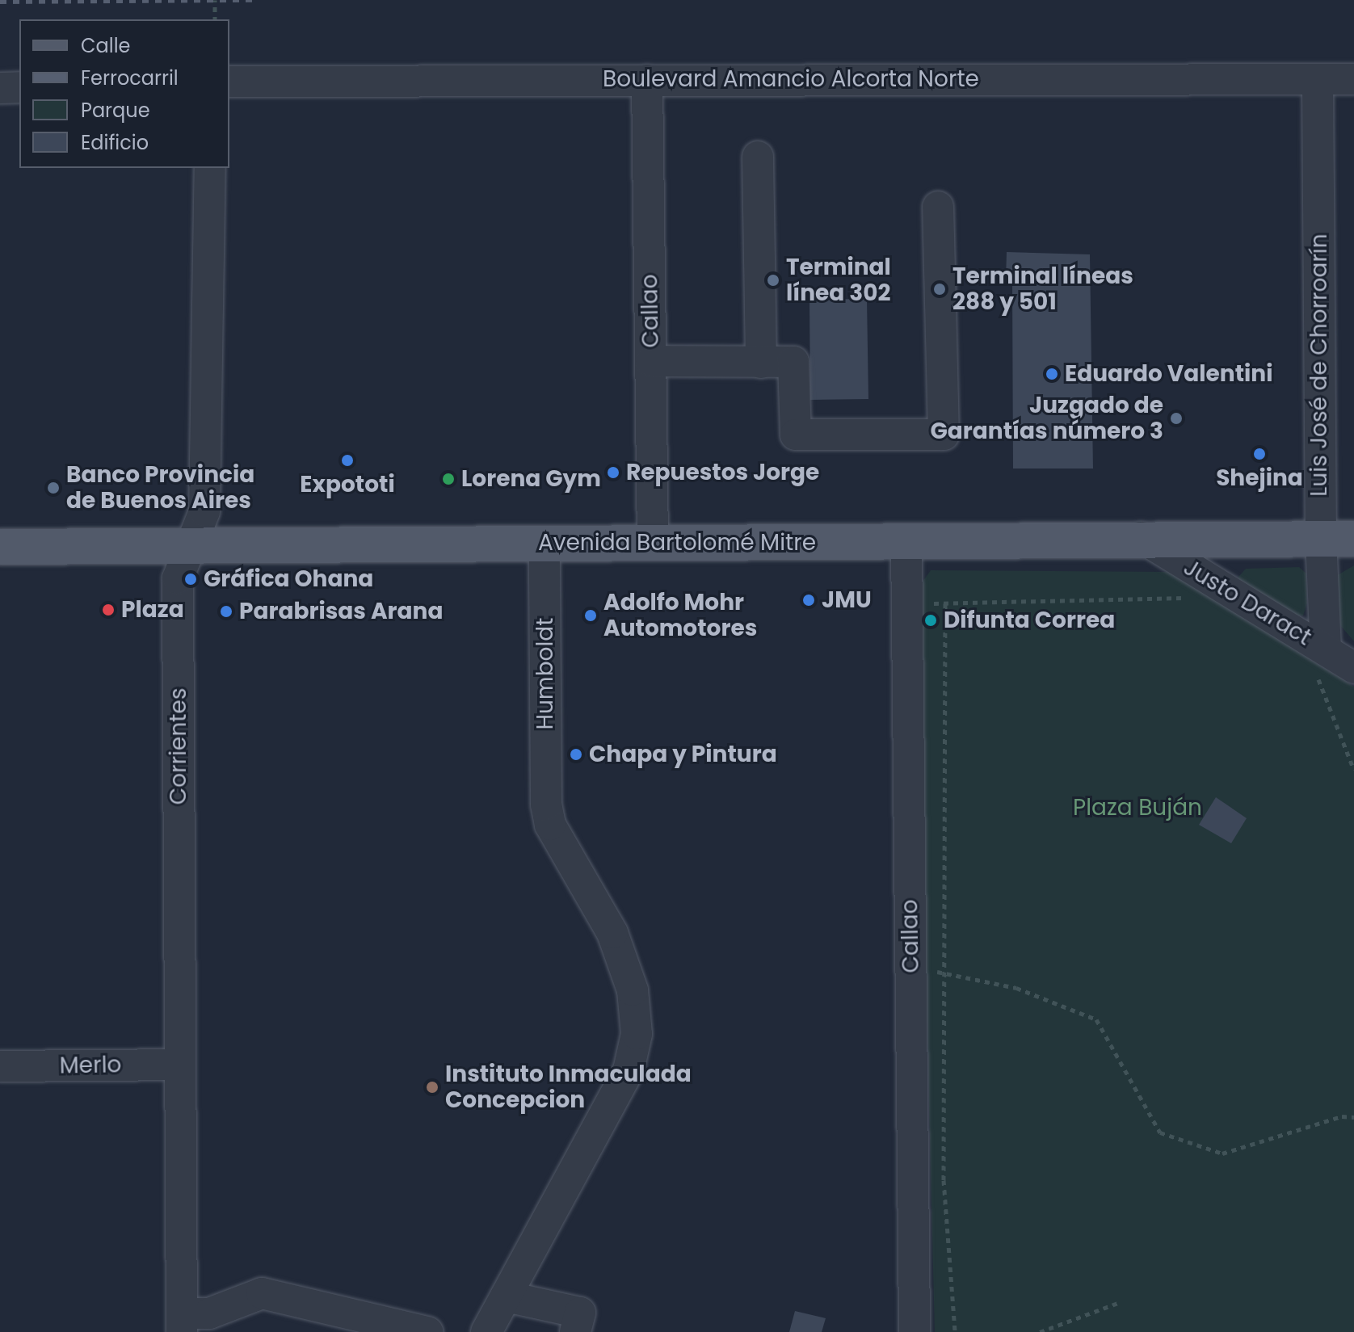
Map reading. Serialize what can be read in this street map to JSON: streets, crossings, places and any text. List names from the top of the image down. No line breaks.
{"streets":{"main road":["Avenida Bartolomé Mitre"],"street":["Boulevard Amancio Alcorta Norte","Callao","Luis José de Chorroarín","Justo Daract","Humboldt","Corrientes","Merlo"]},"crossings":[["Boulevard Amancio Alcorta Norte","Callao"],["Boulevard Amancio Alcorta Norte","Luis José de Chorroarín"],["Callao","Avenida Bartolomé Mitre"],["Luis José de Chorroarín","Avenida Bartolomé Mitre"],["Luis José de Chorroarín","Justo Daract"],["Avenida Bartolomé Mitre","Justo Daract"],["Avenida Bartolomé Mitre","Humboldt"],["Avenida Bartolomé Mitre","Corrientes"],["Corrientes","Merlo"]],"parks":["Plaza Buján"],"places":["Terminal línea 302","Terminal líneas 288 y 501","Eduardo Valentini","Juzgado de Garantías número 3","Shejina","Expototi","Repuestos Jorge","Lorena Gym","Banco Provincia de Buenos Aires","Gráfica Ohana","JMU","Plaza","Parabrisas Arana","Adolfo Mohr Automotores","Difunta Correa","Chapa y Pintura","Instituto Inmaculada Concepcion"],"legend":["Calle","Ferrocarril","Parque","Edificio"]}
